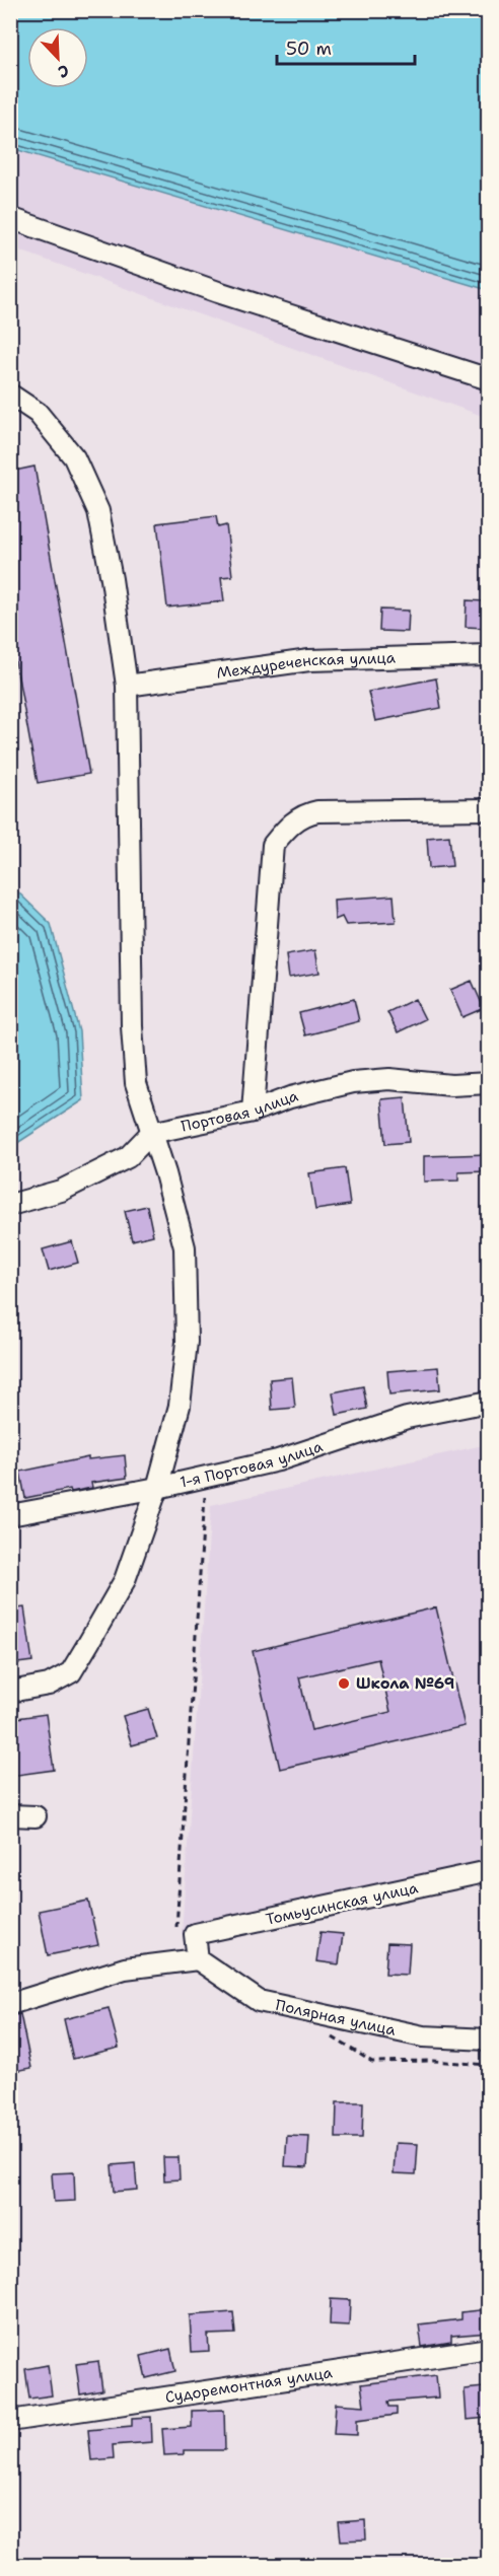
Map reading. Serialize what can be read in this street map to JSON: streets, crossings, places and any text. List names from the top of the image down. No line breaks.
{"streets":{"street":["Междуреченская улица","Портовая улица","1-я Портовая улица","Томьусинская улица","Полярная улица","Судоремонтная улица"]},"crossings":[["Томьусинская улица","Полярная улица"]],"places":["Школа №69"],"scale_bar":"50 m","north":"bottom right"}
